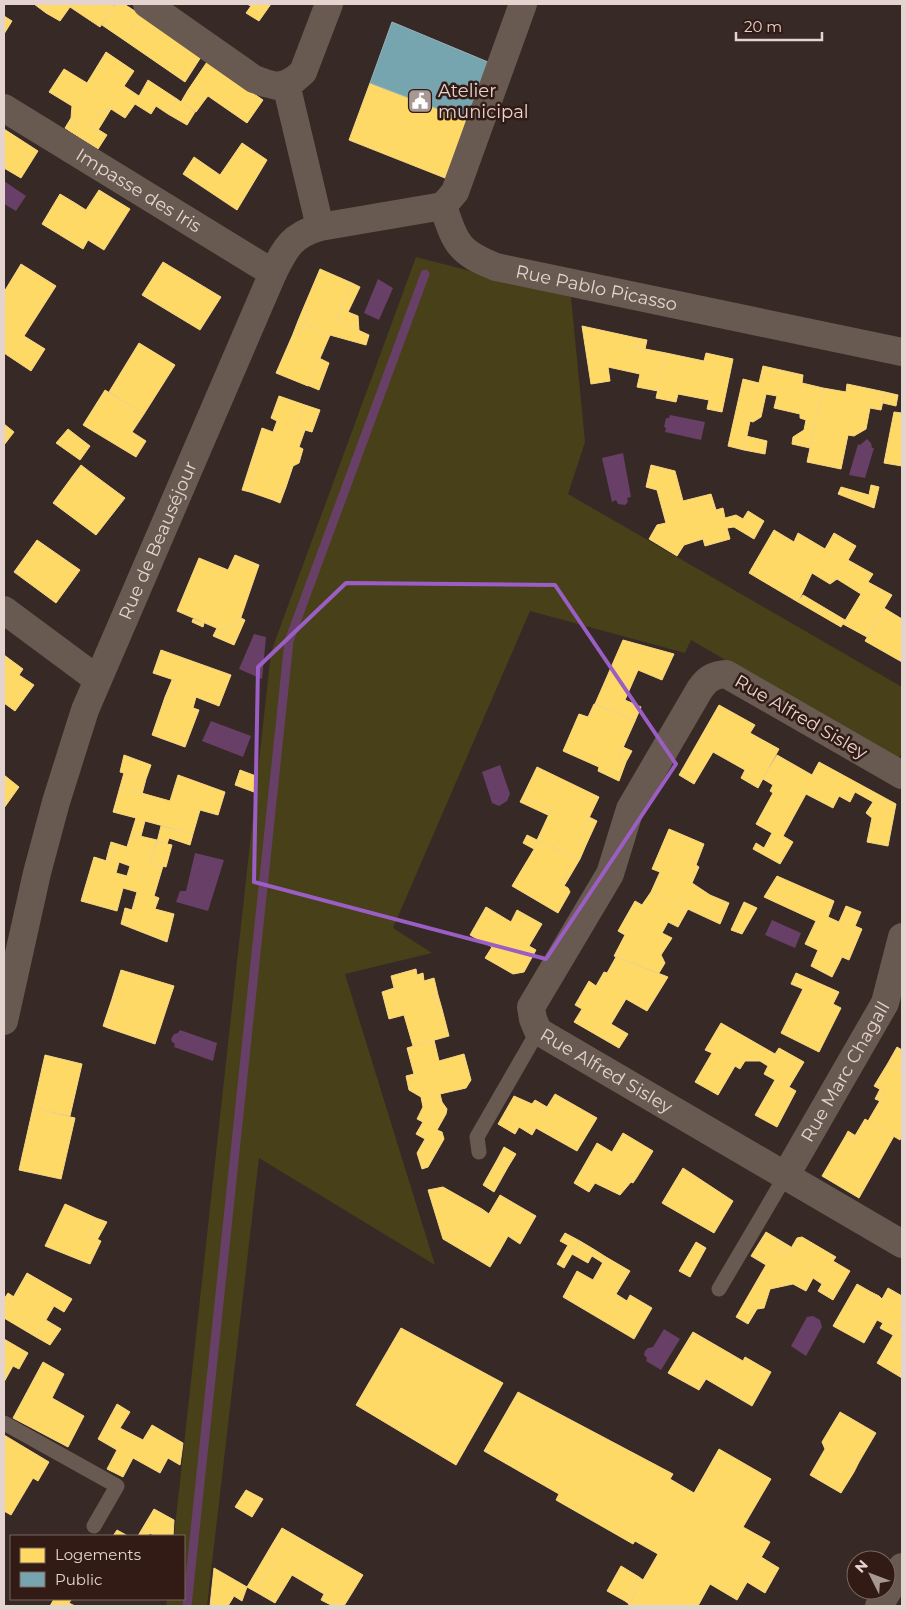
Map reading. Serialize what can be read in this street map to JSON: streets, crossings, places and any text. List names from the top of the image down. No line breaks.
{"streets":{"street":["Impasse des Iris","Rue Pablo Picasso","Rue de Beauséjour","Rue Alfred Sisley","Rue Marc Chagall"]},"crossings":[["Impasse des Iris","Rue de Beauséjour"],["Rue Alfred Sisley","Rue Marc Chagall"]],"places":{"public building":["Atelier municipal"]},"legend":["Logements","Public"],"scale_bar":"20 m","north":"top left"}
